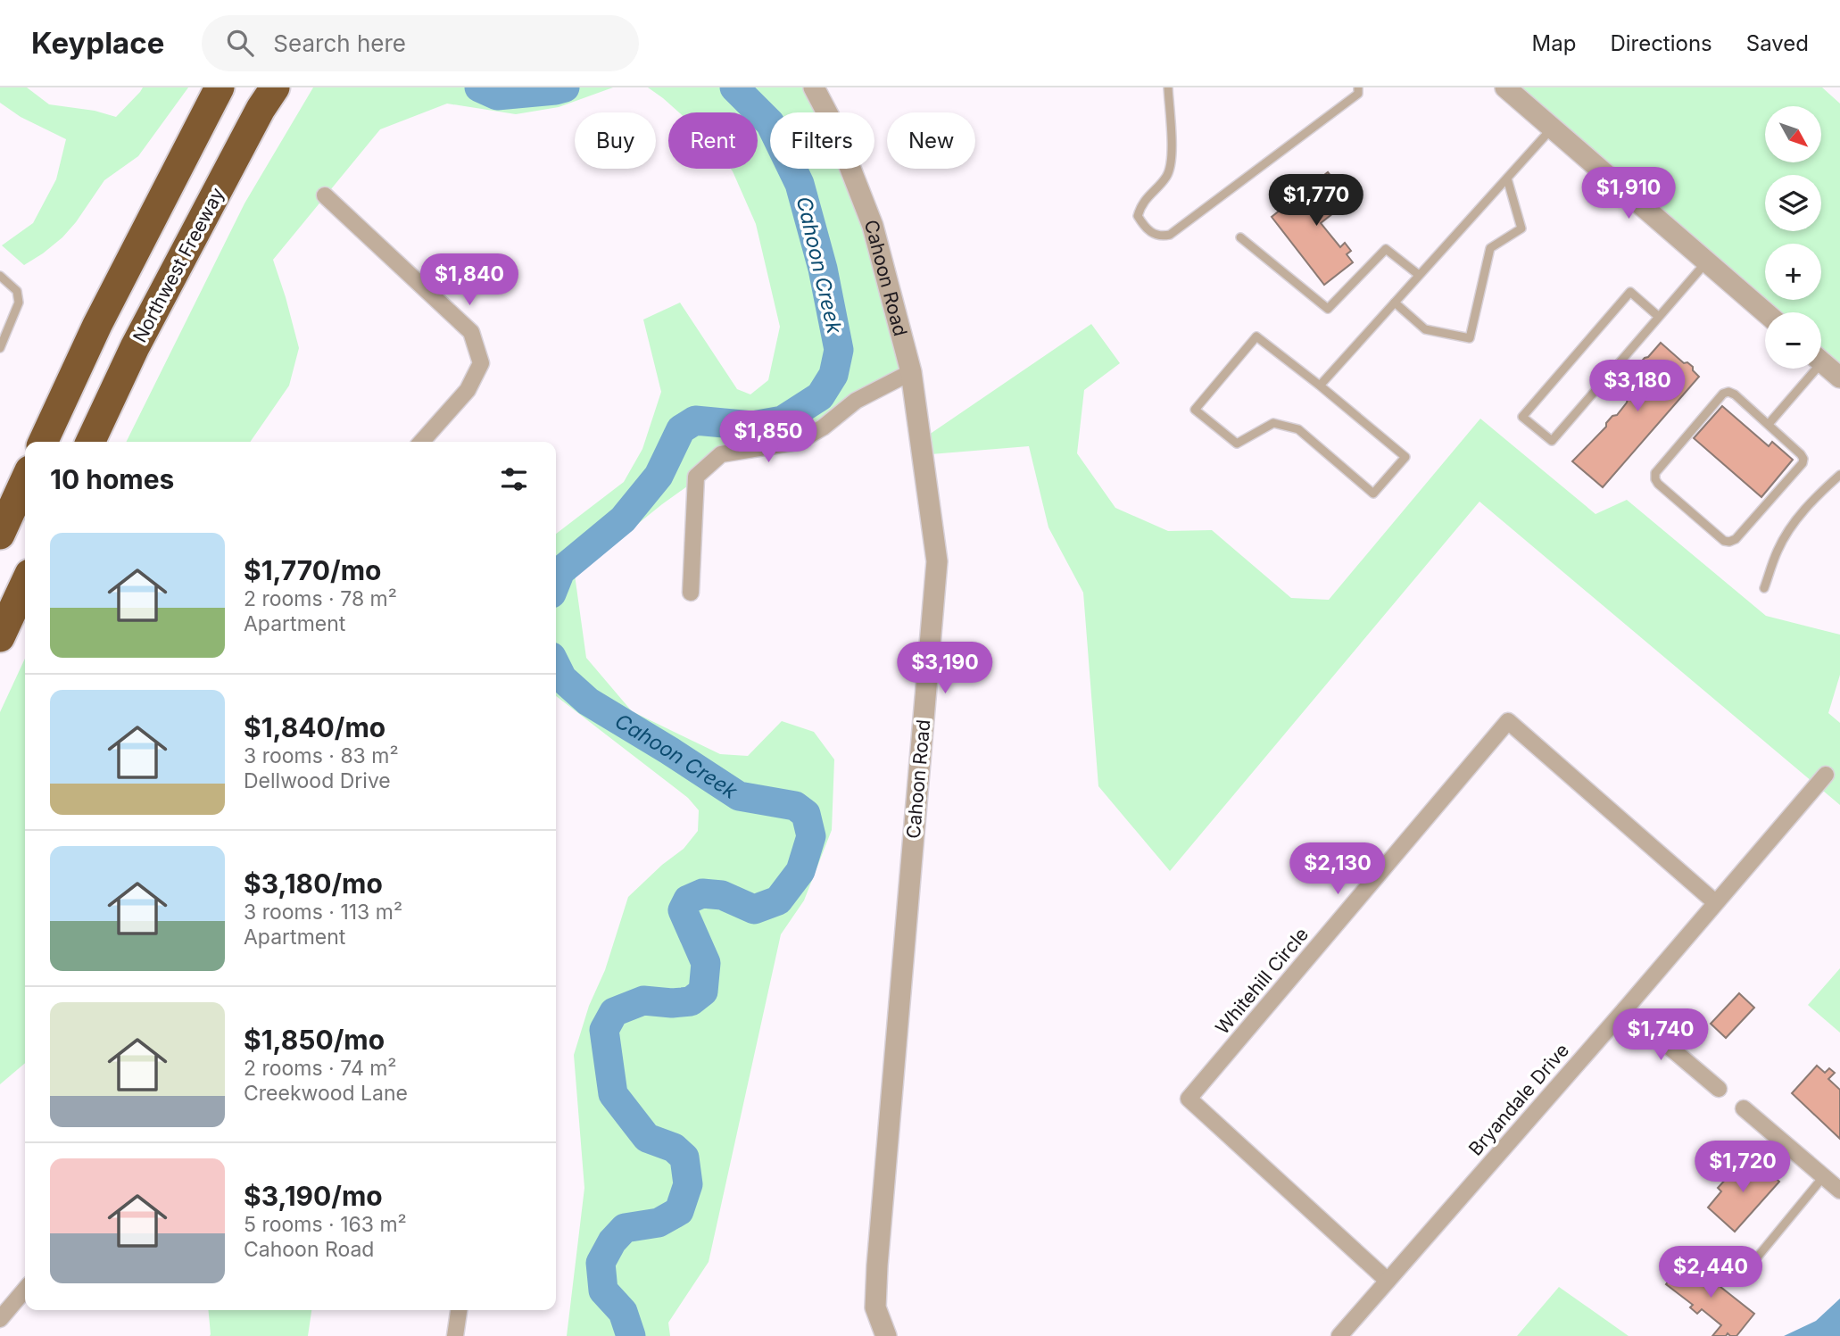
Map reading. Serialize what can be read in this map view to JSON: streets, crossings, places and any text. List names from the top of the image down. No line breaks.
{"streets":{"highway":["Northwest Freeway"],"street":["Cahoon Road","Whitehill Circle","Bryandale Drive"]},"crossings":[["Whitehill Circle","Bryandale Drive"]],"water":["Cahoon Creek"],"north":"bottom right","page":{"header":"Keyplace","search":"Search here","nav":["Map","Directions","Saved"],"map_buttons":["+","−"],"chip":["Buy","Rent","Filters","New"],"price":["$1,910","$1,770","$1,840","$3,180","$1,850","$3,190","$2,130","$1,740","$1,720","$2,440"],"heading":"10 homes","list":[{"name":"$1,770/mo","note":"2 rooms · 78 m² · Apartment"},{"name":"$1,840/mo","note":"3 rooms · 83 m² · Dellwood Drive"},{"name":"$3,180/mo","note":"3 rooms · 113 m² · Apartment"},{"name":"$1,850/mo","note":"2 rooms · 74 m² · Creekwood Lane"},{"name":"$3,190/mo","note":"5 rooms · 163 m² · Cahoon Road"}]}}
